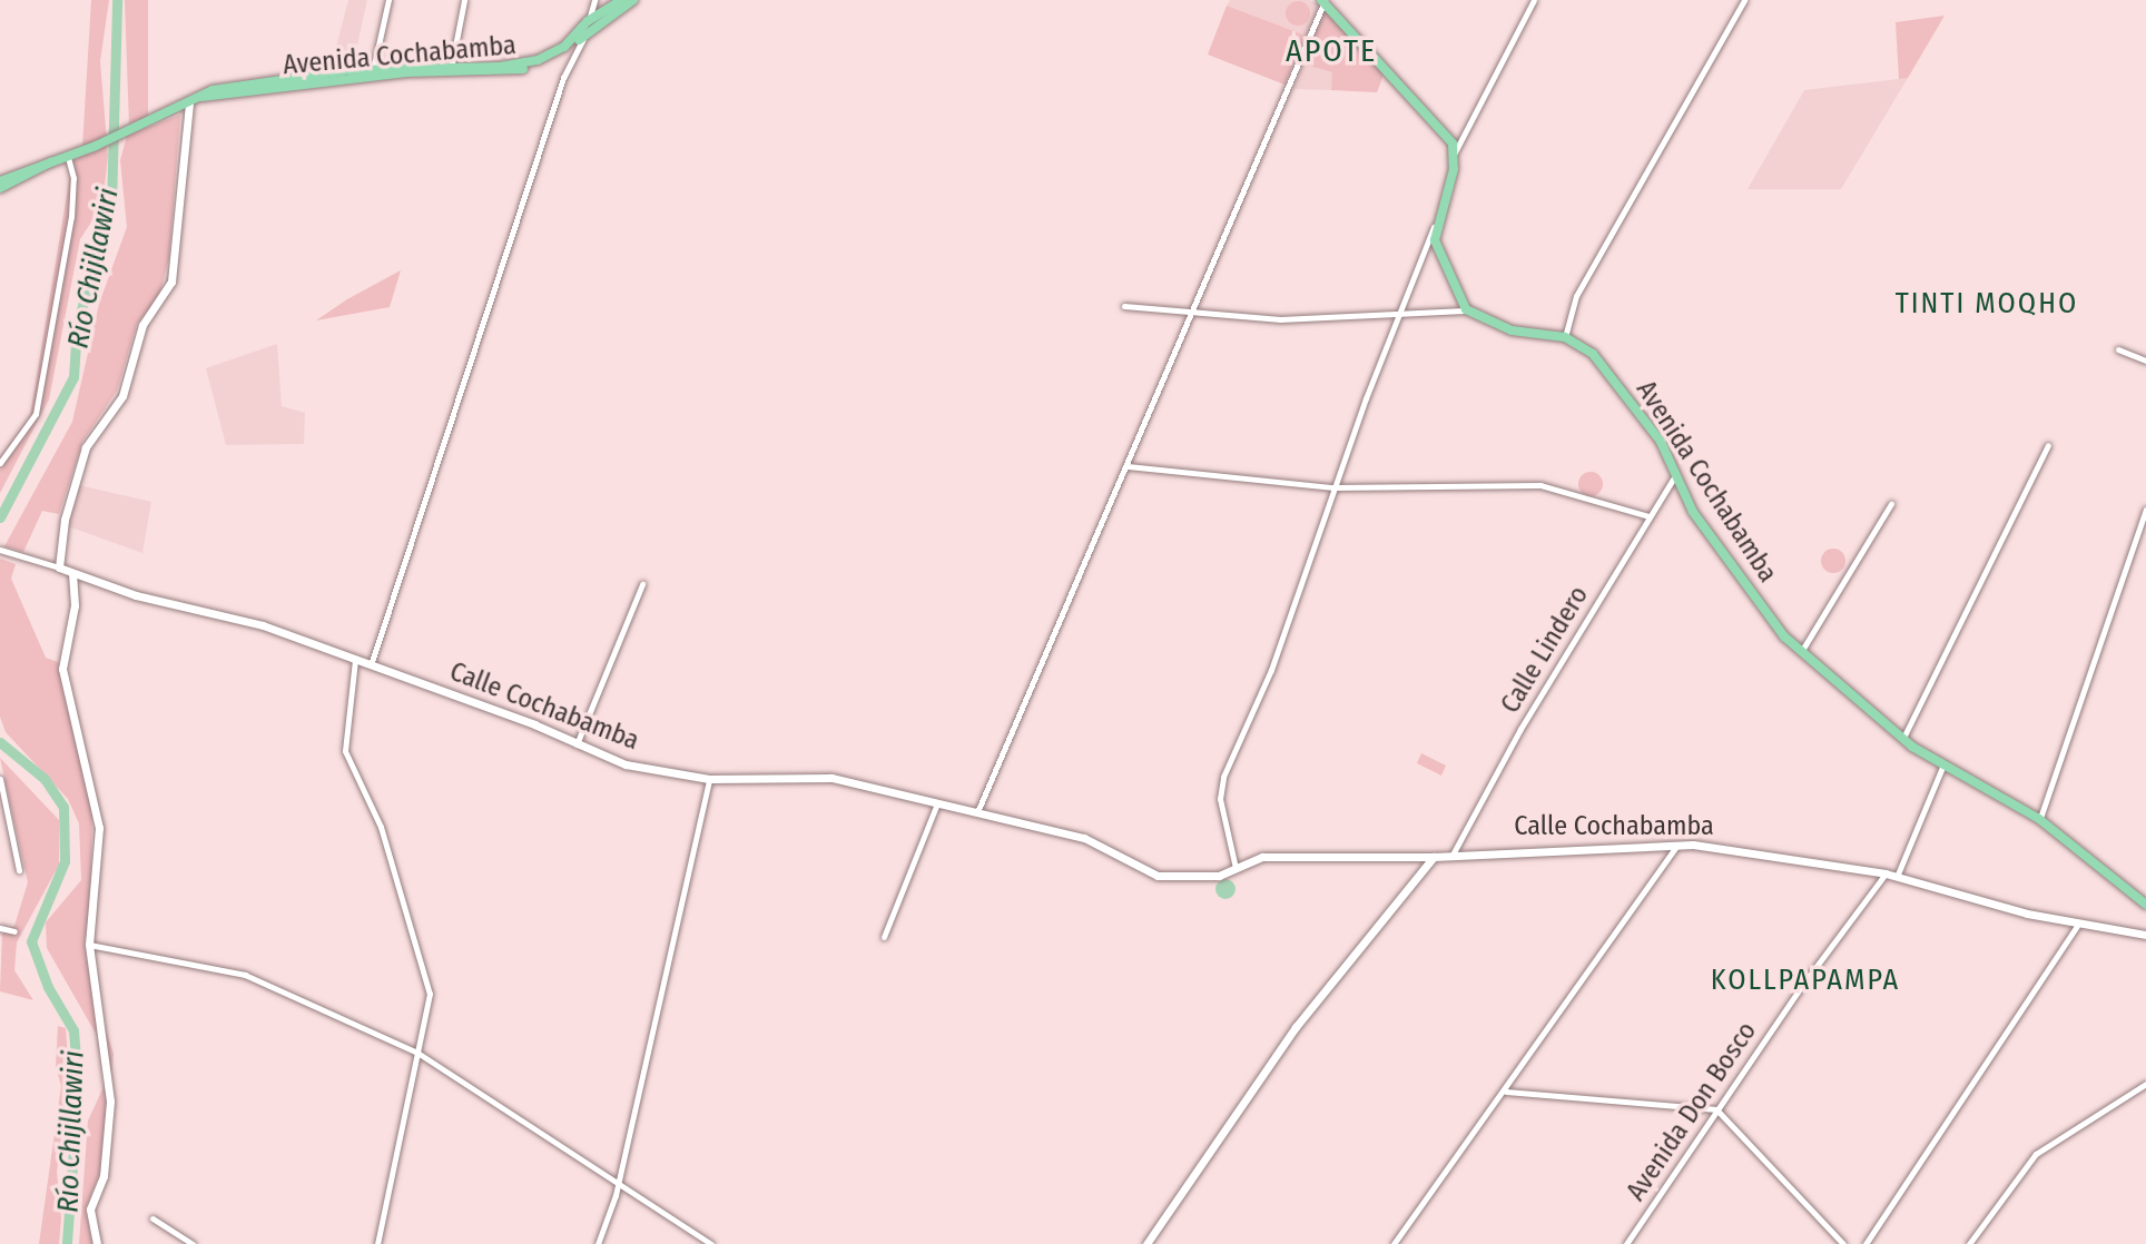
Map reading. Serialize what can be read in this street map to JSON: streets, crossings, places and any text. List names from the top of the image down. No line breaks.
{"streets":{"main road":["Avenida Cochabamba"],"street":["Calle Lindero","Calle Cochabamba","Avenida Don Bosco"]},"crossings":[["Avenida Cochabamba","Calle Lindero"],["Calle Lindero","Calle Cochabamba"],["Calle Cochabamba","Avenida Don Bosco"]],"districts":["APOTE","TINTI MOQHO","KOLLPAPAMPA"],"water":["Río Chijllawiri"]}
